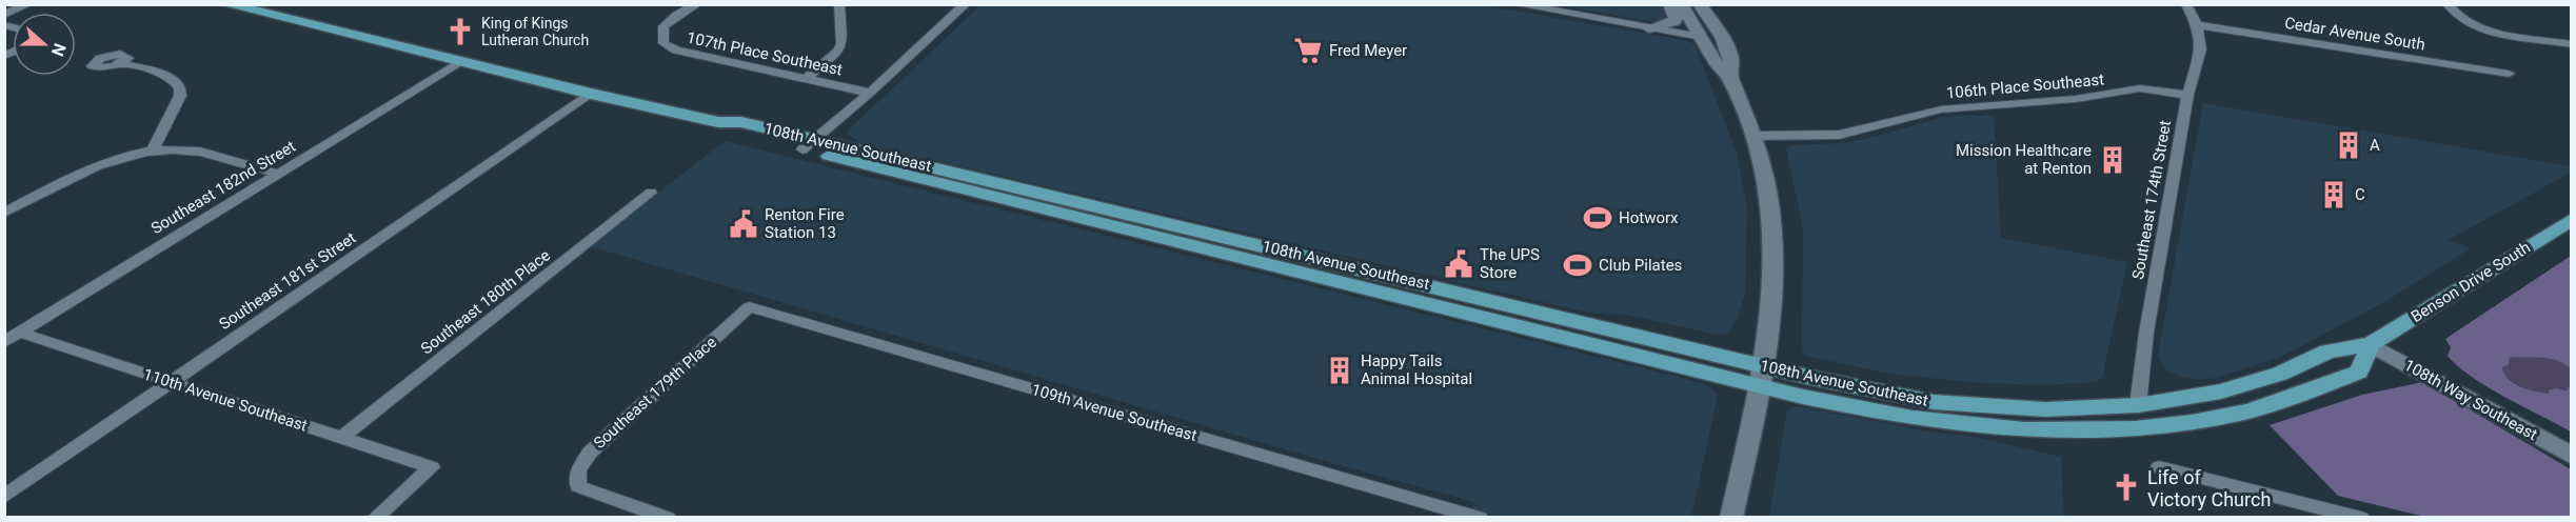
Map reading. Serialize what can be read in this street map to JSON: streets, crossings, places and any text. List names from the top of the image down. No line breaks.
{"streets":{"main road":["108th Avenue Southeast","Benson Drive South","108th Way Southeast"],"street":["Cedar Avenue South","107th Place Southeast","106th Place Southeast","Southeast 182nd Street","Southeast 174th Street","Southeast 181st Street","Southeast 180th Place","Southeast 179th Place","110th Avenue Southeast","109th Avenue Southeast"]},"crossings":[["Cedar Avenue South","Southeast 174th Street"],["106th Place Southeast","Southeast 174th Street"],["108th Avenue Southeast","Southeast 182nd Street"],["108th Avenue Southeast","Southeast 174th Street"],["108th Avenue Southeast","Southeast 181st Street"],["108th Avenue Southeast","Benson Drive South"],["108th Avenue Southeast","108th Way Southeast"],["Southeast 182nd Street","110th Avenue Southeast"],["Southeast 181st Street","110th Avenue Southeast"],["Benson Drive South","108th Way Southeast"],["Southeast 180th Place","110th Avenue Southeast"],["Southeast 179th Place","109th Avenue Southeast"]],"places":{"church":["King of Kings Lutheran Church","Life of Victory Church"],"supermarket":["Fred Meyer"],"building":["A","Mission Healthcare at Renton","C","Happy Tails Animal Hospital"],"sports":["Hotworx","Club Pilates"],"public building":["Renton Fire Station 13","The UPS Store"]},"north":"right"}
